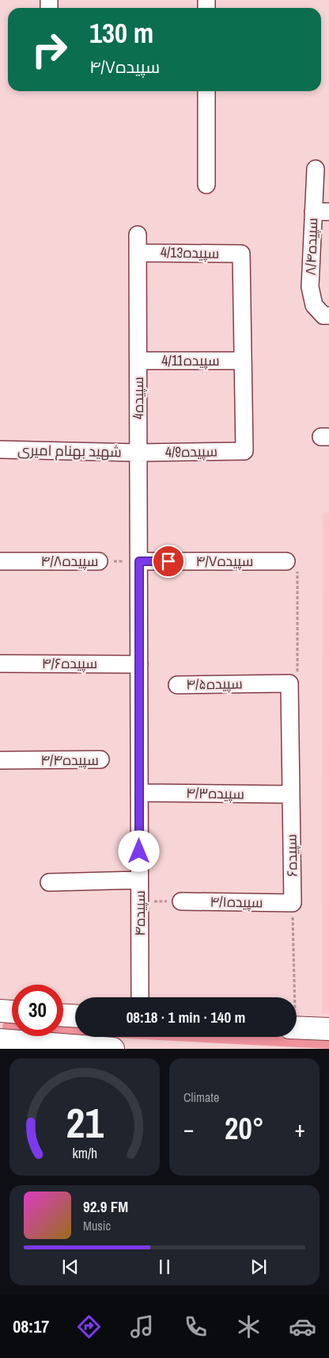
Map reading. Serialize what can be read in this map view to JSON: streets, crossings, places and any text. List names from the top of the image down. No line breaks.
{"streets":{"street":["سپیده۸/۴","4/13سپیده","4/11سپیده","4سپیده","شهید بهنام امیری","4/9سپیده","سپیده۴/۸","سپیده۴/۷","سپیده۴/۶","سپیده۴/۵","سپیده۴/۴","سپیده۴/۳","سپیده۶","سپیده۴/۱","سپیده۴"]},"crossings":[["4/13سپیده","4/11سپیده"],["4/13سپیده","4سپیده"],["4/13سپیده","4/9سپیده"],["4/11سپیده","4سپیده"],["4/11سپیده","4/9سپیده"],["4سپیده","شهید بهنام امیری"],["4سپیده","4/9سپیده"],["4سپیده","سپیده۴/۸"],["4سپیده","سپیده۴/۷"],["4سپیده","سپیده۴"],["شهید بهنام امیری","4/9سپیده"],["سپیده۴/۸","سپیده۴/۷"],["سپیده۴/۸","سپیده۴"],["سپیده۴/۷","سپیده۴"],["سپیده۴/۶","سپیده۴"],["سپیده۴/۵","سپیده۶"],["سپیده۴/۳","سپیده۶"],["سپیده۴/۳","سپیده۴"],["سپیده۶","سپیده۴/۱"]],"page":{"turn":["130 m","سپیده۴/۷"],"limit":"30","trip":"08:18 · 1 min · 140 m","tile":"Climate","heat":["−","20°","+"],"song":["92.9 FM","Music"],"tabs":"08:17","gauge":["21","km/h"]}}
